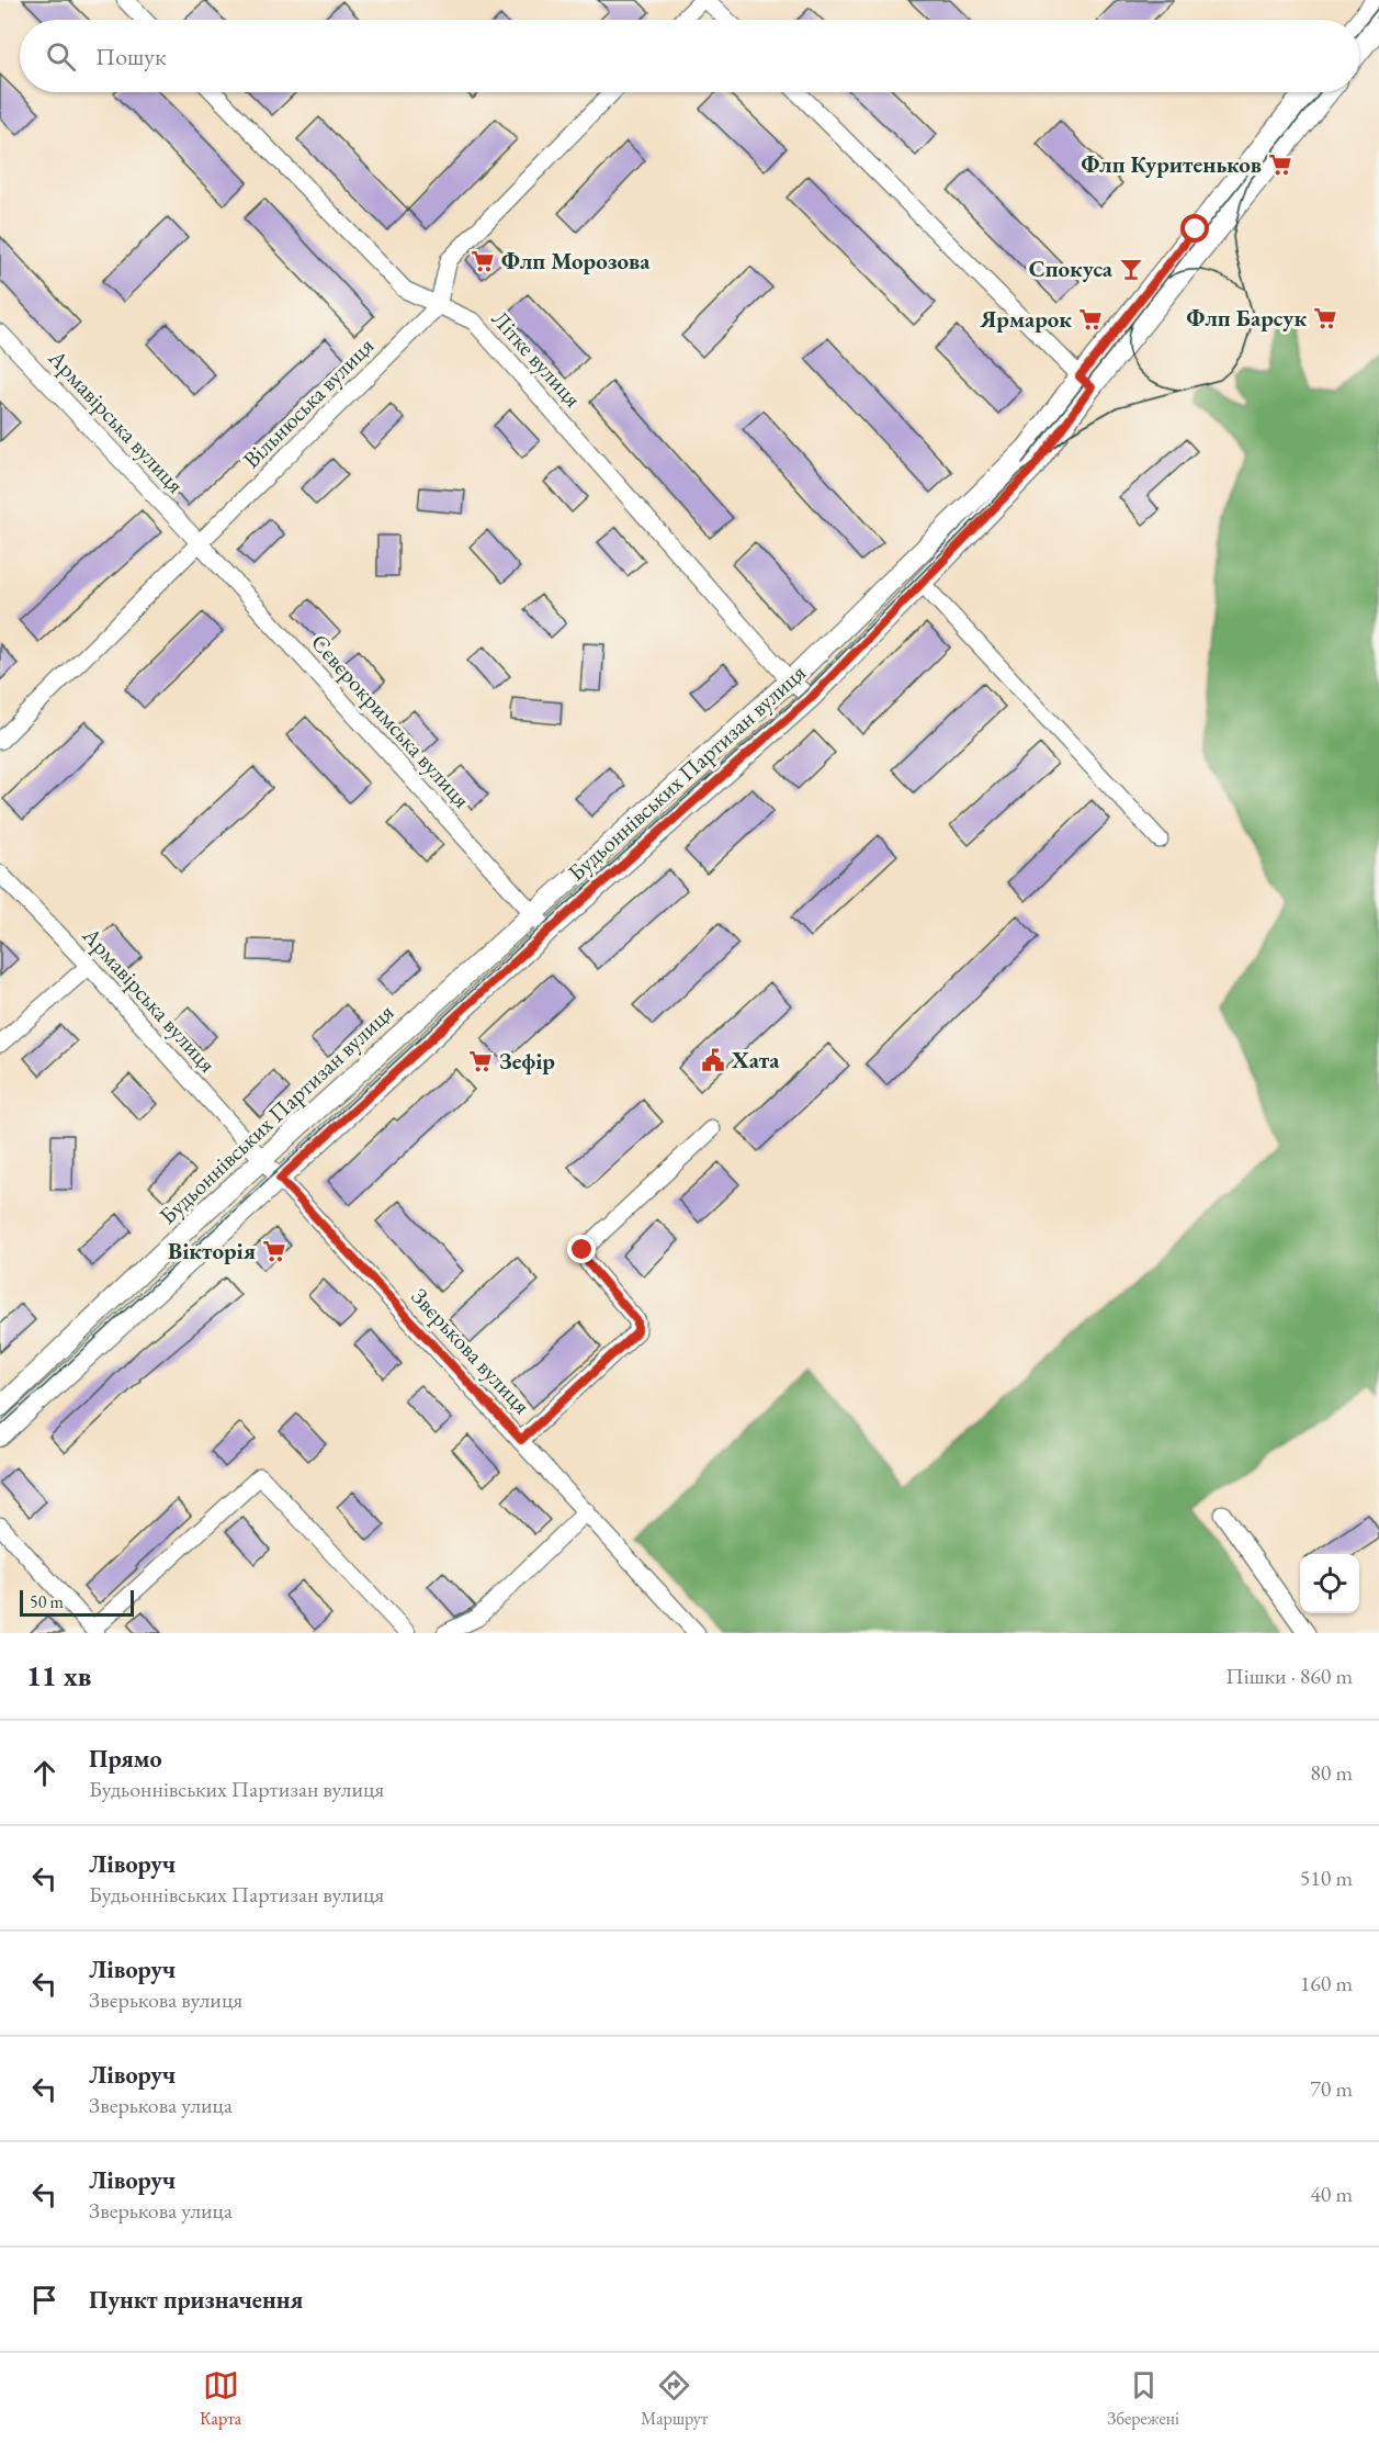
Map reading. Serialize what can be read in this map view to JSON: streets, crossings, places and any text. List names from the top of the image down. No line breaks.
{"streets":{"main road":["Будьоннівських Партизан вулиця"],"street":["Літке вулиця","Вільнюська вулиця","Армавірська вулиця","Сєвєрокримська вулиця","Звєрькова вулиця"]},"crossings":[["Літке вулиця","Вільнюська вулиця"],["Літке вулиця","Будьоннівських Партизан вулиця"],["Вільнюська вулиця","Армавірська вулиця"],["Вільнюська вулиця","Сєвєрокримська вулиця"],["Армавірська вулиця","Сєвєрокримська вулиця"],["Армавірська вулиця","Будьоннівських Партизан вулиця"],["Армавірська вулиця","Звєрькова вулиця"],["Сєвєрокримська вулиця","Будьоннівських Партизан вулиця"],["Будьоннівських Партизан вулиця","Звєрькова вулиця"]],"places":{"supermarket":["Флп Куритеньков","Флп Морозова","Флп Барсук","Ярмарок","Зефір","Вікторія"],"bar":["Спокуса"],"public building":["Хата"]},"scale_bar":"50 m","page":{"search":"Пошук","scale":"50 m","heading":["11 хв","Пішки · 860 m"],"list":[["Прямо","Будьоннівських Партизан вулиця","80 m"],["Ліворуч","Будьоннівських Партизан вулиця","510 m"],["Ліворуч","Звєрькова вулиця","160 m"],["Ліворуч","Зверькова улица","70 m"],["Ліворуч","Зверькова улица","40 m"],"Пункт призначення"],"nav":["Карта","Маршрут","Збережені"]}}
